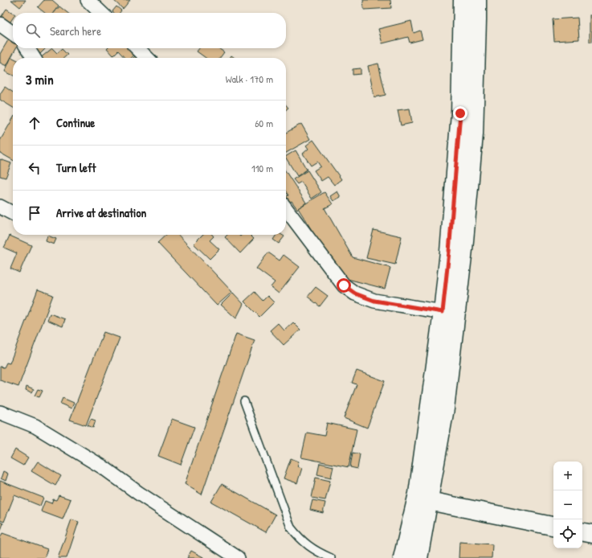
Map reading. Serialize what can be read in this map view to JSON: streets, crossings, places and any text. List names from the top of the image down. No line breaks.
{"page":{"search":"Search here","heading":["3 min","Walk · 170 m"],"list":[["Continue","60 m"],["Turn left","110 m"],"Arrive at destination"],"map_buttons":["+","−"]}}
